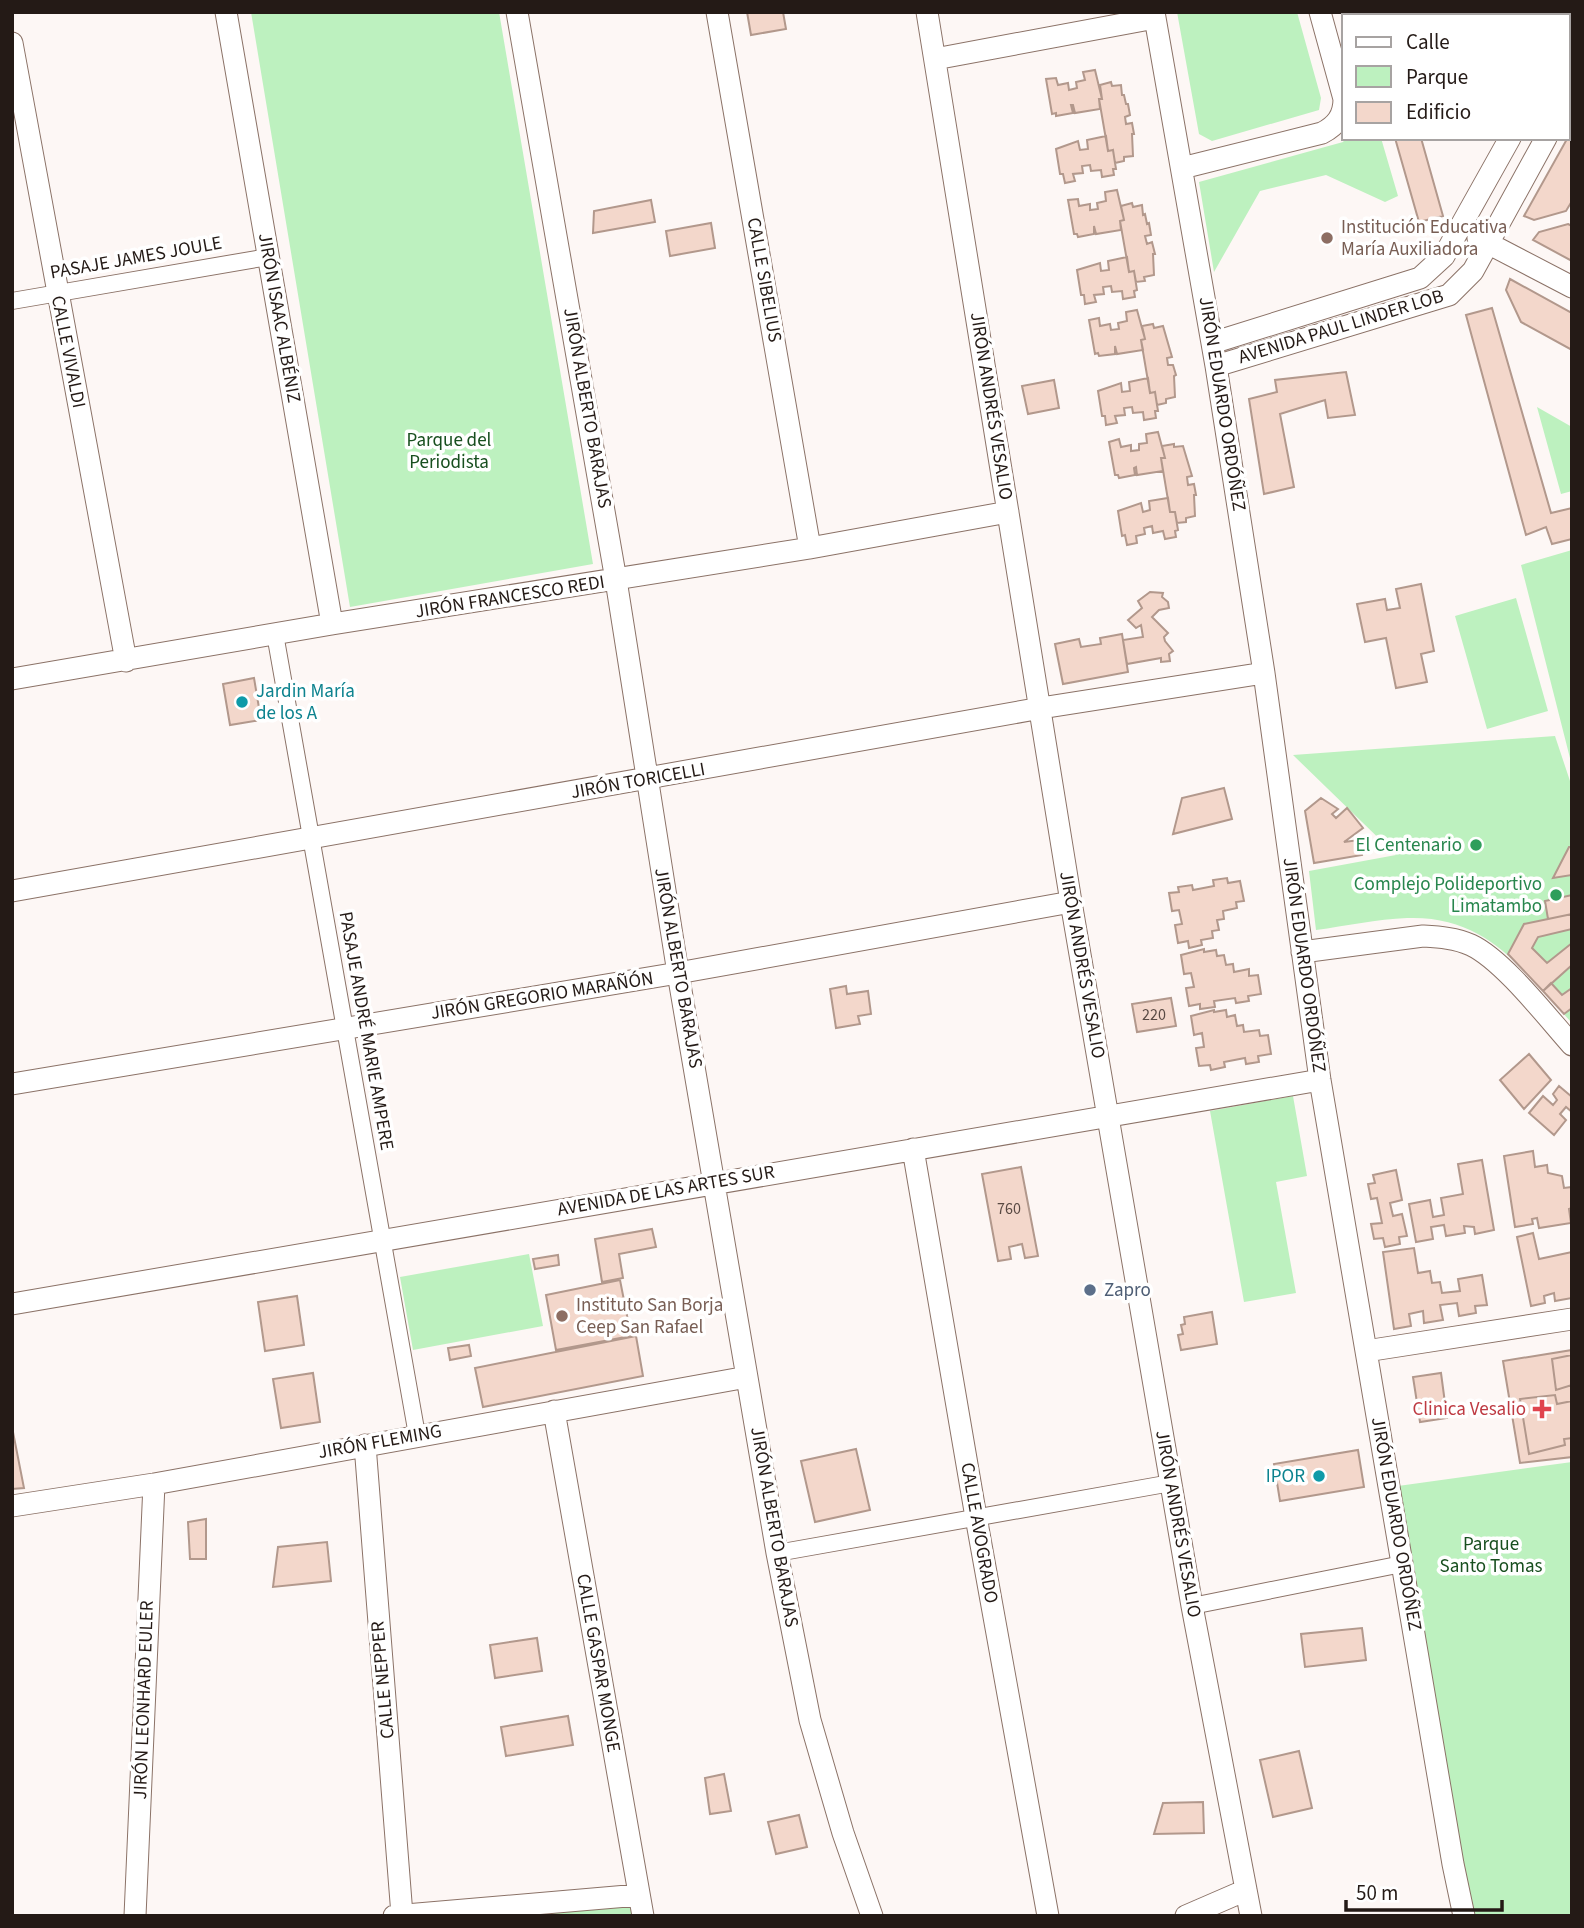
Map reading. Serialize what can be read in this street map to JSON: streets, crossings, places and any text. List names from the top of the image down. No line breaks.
{"streets":{"street":["PASAJE JAMES JOULE","CALLE SIBELIUS","JIRÓN ISAAC ALBÉNIZ","AVENIDA PAUL LINDER LOB","CALLE VIVALDI","JIRÓN EDUARDO ORDÓÑEZ","JIRÓN ANDRÉS VESALIO","JIRÓN ALBERTO BARAJAS","JIRÓN FRANCESCO REDI","JIRÓN TORICELLI","JIRÓN GREGORIO MARAÑÓN","PASAJE ANDRÉ MARIE AMPERE","AVENIDA DE LAS ARTES SUR","JIRÓN FLEMING","CALLE AVOGRADO","CALLE GASPAR MONGE","CALLE NEPPER","JIRÓN LEONHARD EULER"]},"crossings":[["PASAJE JAMES JOULE","JIRÓN ISAAC ALBÉNIZ"],["PASAJE JAMES JOULE","CALLE VIVALDI"],["CALLE SIBELIUS","JIRÓN FRANCESCO REDI"],["JIRÓN ISAAC ALBÉNIZ","JIRÓN FRANCESCO REDI"],["AVENIDA PAUL LINDER LOB","JIRÓN EDUARDO ORDÓÑEZ"],["CALLE VIVALDI","JIRÓN FRANCESCO REDI"],["JIRÓN EDUARDO ORDÓÑEZ","JIRÓN TORICELLI"],["JIRÓN EDUARDO ORDÓÑEZ","AVENIDA DE LAS ARTES SUR"],["JIRÓN ANDRÉS VESALIO","JIRÓN FRANCESCO REDI"],["JIRÓN ANDRÉS VESALIO","JIRÓN TORICELLI"],["JIRÓN ANDRÉS VESALIO","JIRÓN GREGORIO MARAÑÓN"],["JIRÓN ANDRÉS VESALIO","AVENIDA DE LAS ARTES SUR"],["JIRÓN ALBERTO BARAJAS","JIRÓN FRANCESCO REDI"],["JIRÓN ALBERTO BARAJAS","JIRÓN TORICELLI"],["JIRÓN ALBERTO BARAJAS","JIRÓN GREGORIO MARAÑÓN"],["JIRÓN ALBERTO BARAJAS","AVENIDA DE LAS ARTES SUR"],["JIRÓN ALBERTO BARAJAS","JIRÓN FLEMING"],["JIRÓN FRANCESCO REDI","PASAJE ANDRÉ MARIE AMPERE"],["JIRÓN TORICELLI","PASAJE ANDRÉ MARIE AMPERE"],["JIRÓN GREGORIO MARAÑÓN","PASAJE ANDRÉ MARIE AMPERE"],["PASAJE ANDRÉ MARIE AMPERE","AVENIDA DE LAS ARTES SUR"],["PASAJE ANDRÉ MARIE AMPERE","JIRÓN FLEMING"],["AVENIDA DE LAS ARTES SUR","CALLE AVOGRADO"],["JIRÓN FLEMING","CALLE GASPAR MONGE"],["JIRÓN FLEMING","CALLE NEPPER"],["JIRÓN FLEMING","JIRÓN LEONHARD EULER"]],"parks":["Parque del Periodista","Parque Santo Tomas"],"places":{"other":["Institución Educativa María Auxiliadora","Jardin María de los A","El Centenario","Complejo Polideportivo Limatambo","Zapro","Instituto San Borja Ceep San Rafael","IPOR"],"health":["Clinica Vesalio"]},"house_numbers":["220","760"],"legend":["Calle","Parque","Edificio"],"scale_bar":"50 m"}
